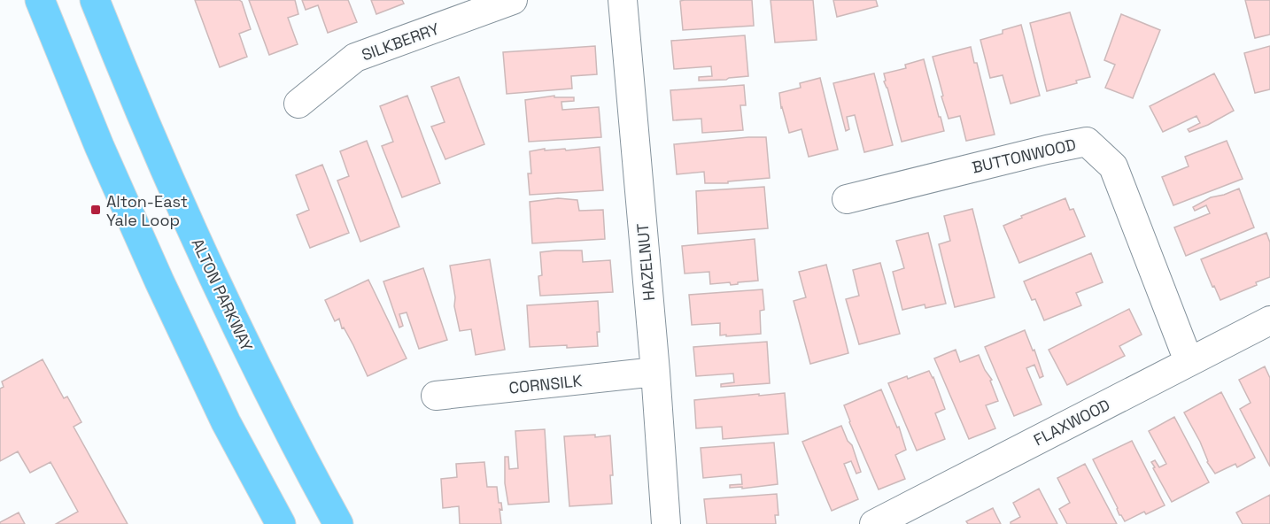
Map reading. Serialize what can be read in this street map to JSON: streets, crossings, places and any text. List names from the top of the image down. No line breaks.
{"streets":{"main road":["ALTON PARKWAY"],"street":["SILKBERRY","BUTTONWOOD","HAZELNUT","CORNSILK","FLAXWOOD"]},"crossings":[["BUTTONWOOD","FLAXWOOD"],["HAZELNUT","CORNSILK"]],"places":{"transit":["Alton-East Yale Loop"]}}
